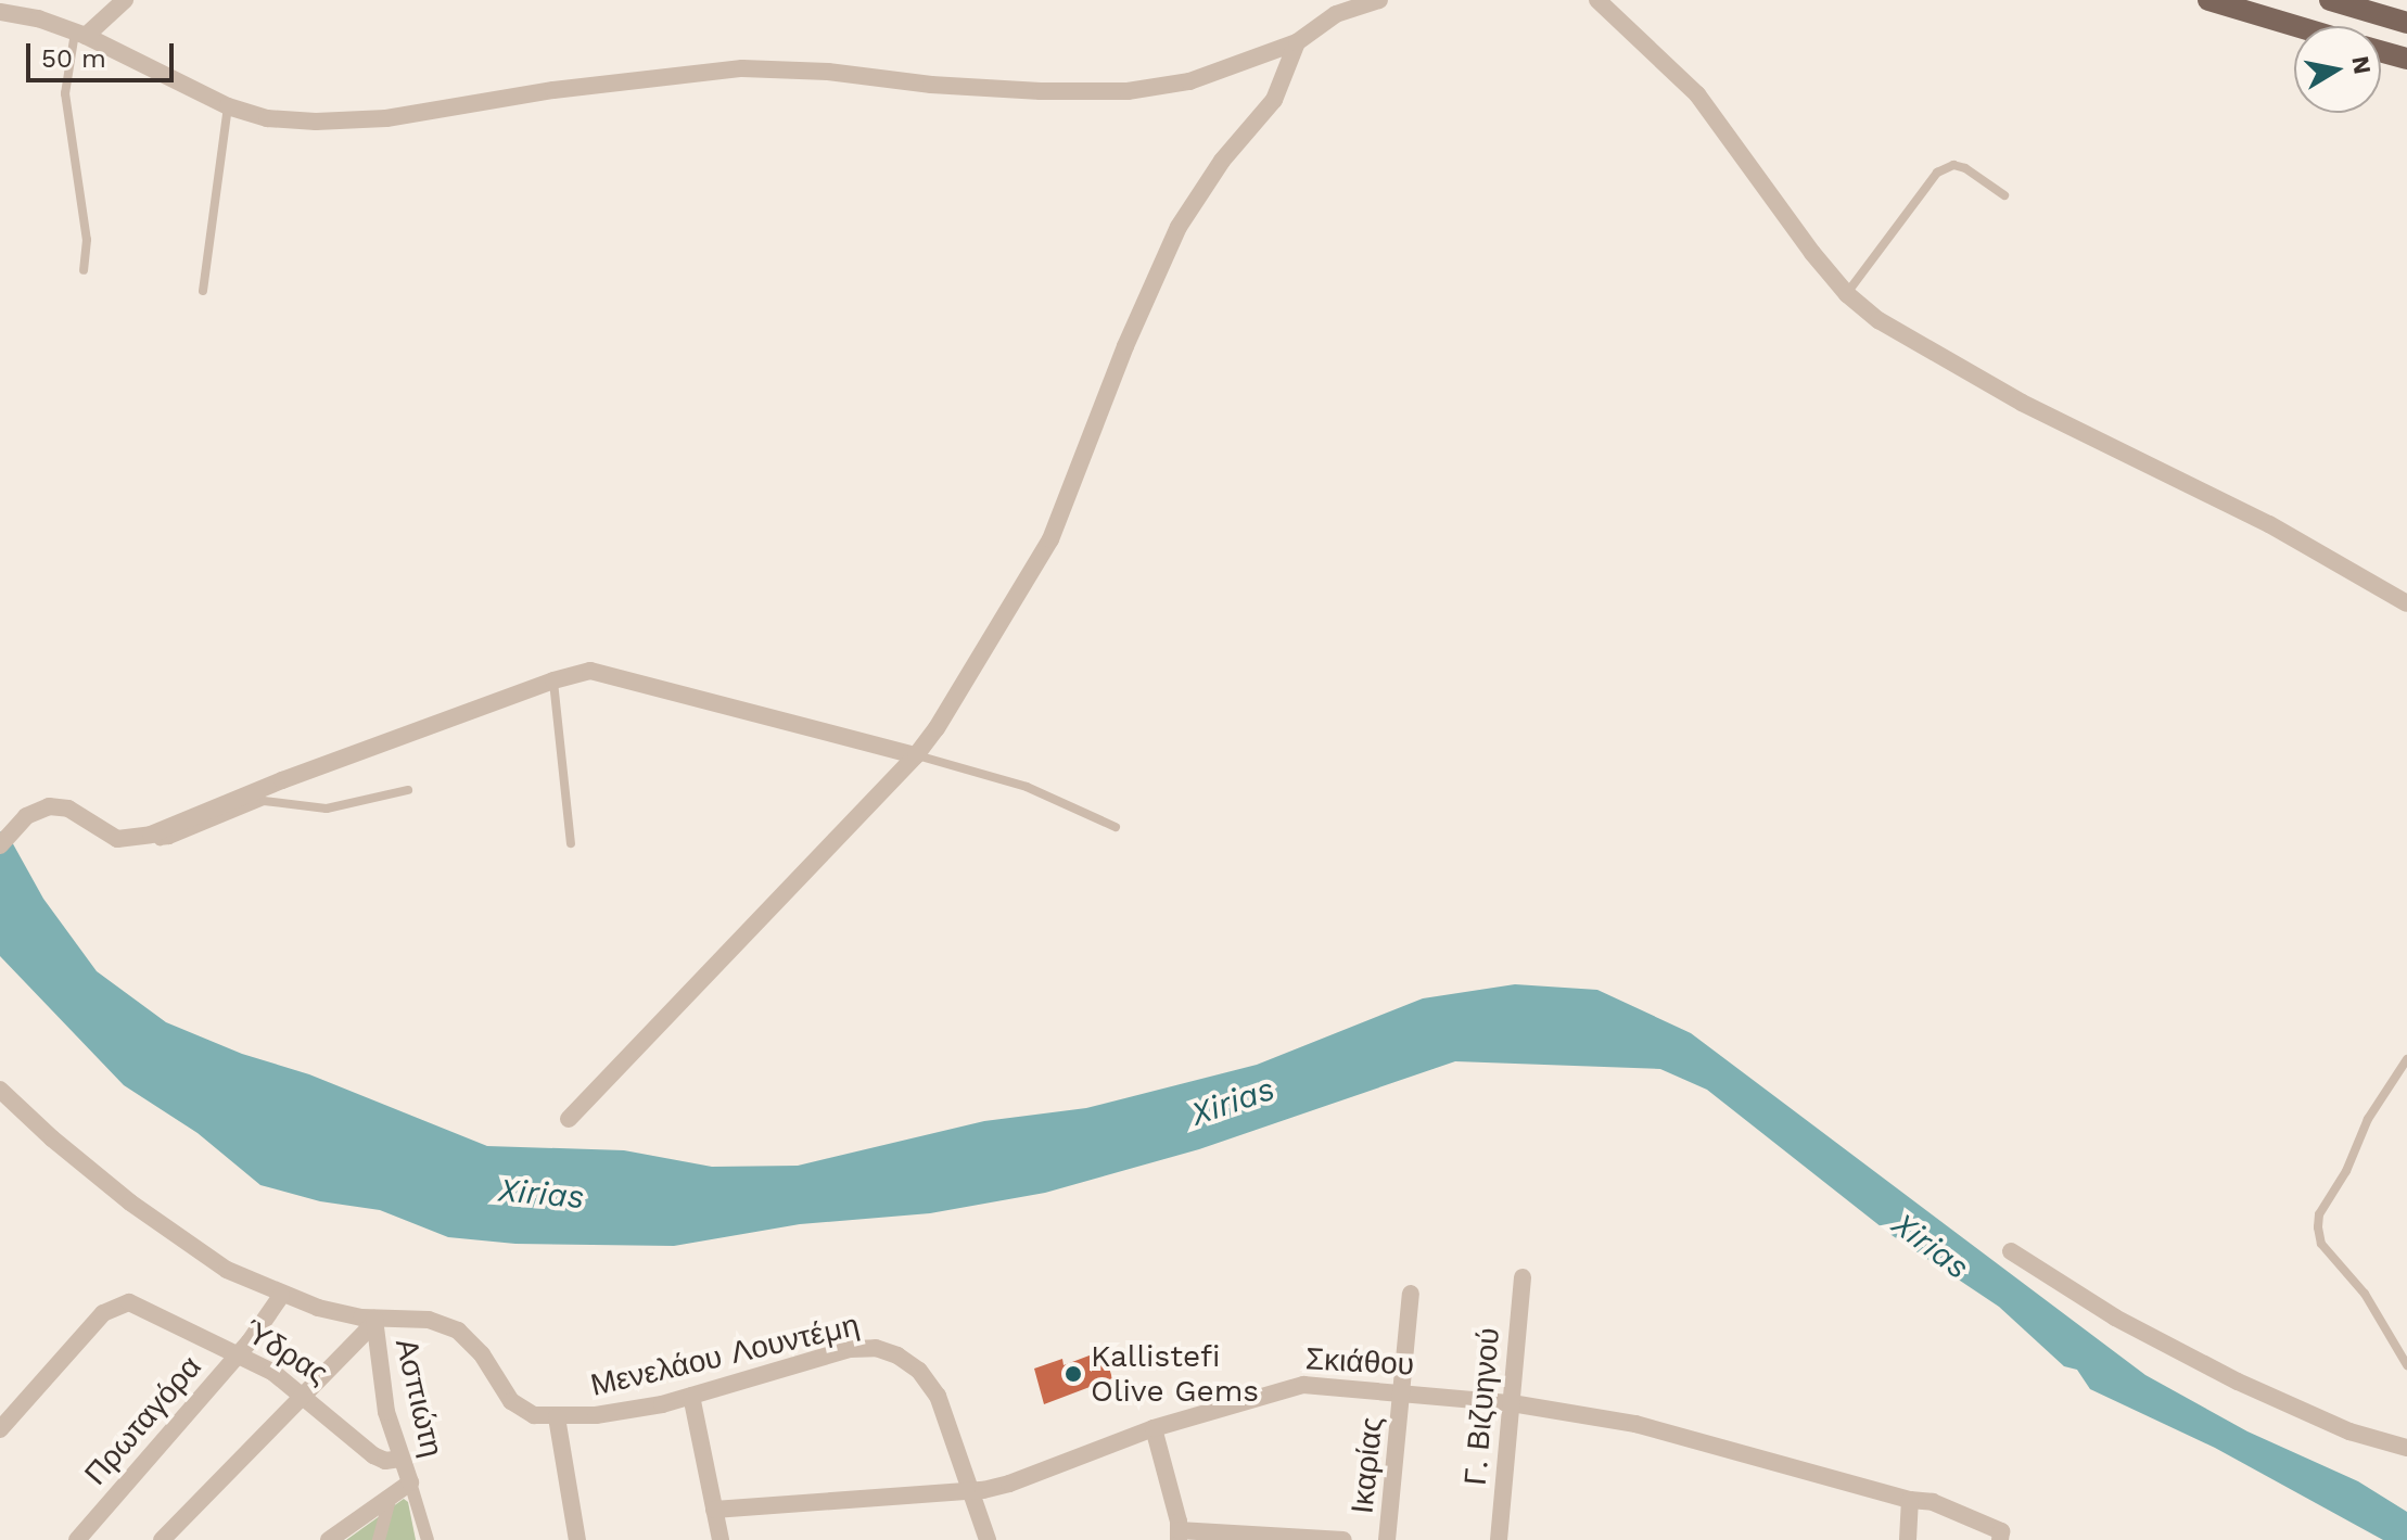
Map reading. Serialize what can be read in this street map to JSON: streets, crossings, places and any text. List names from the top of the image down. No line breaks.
{"streets":{"street":["Ύδρας","Μενελάου Λουντέμη","Σκιάθου","Ασπιώτη","Γ. Βιζυηνού","Πρωταγόρα","Ικαρίας"]},"crossings":[["Ύδρας","Ασπιώτη"],["Ύδρας","Πρωταγόρα"],["Μενελάου Λουντέμη","Σκιάθου"],["Μενελάου Λουντέμη","Ασπιώτη"],["Μενελάου Λουντέμη","Πρωταγόρα"],["Σκιάθου","Γ. Βιζυηνού"],["Σκιάθου","Ικαρίας"]],"water":["Xirias"],"places":["Kallistefi Olive Gems"],"scale_bar":"50 m","north":"right"}
